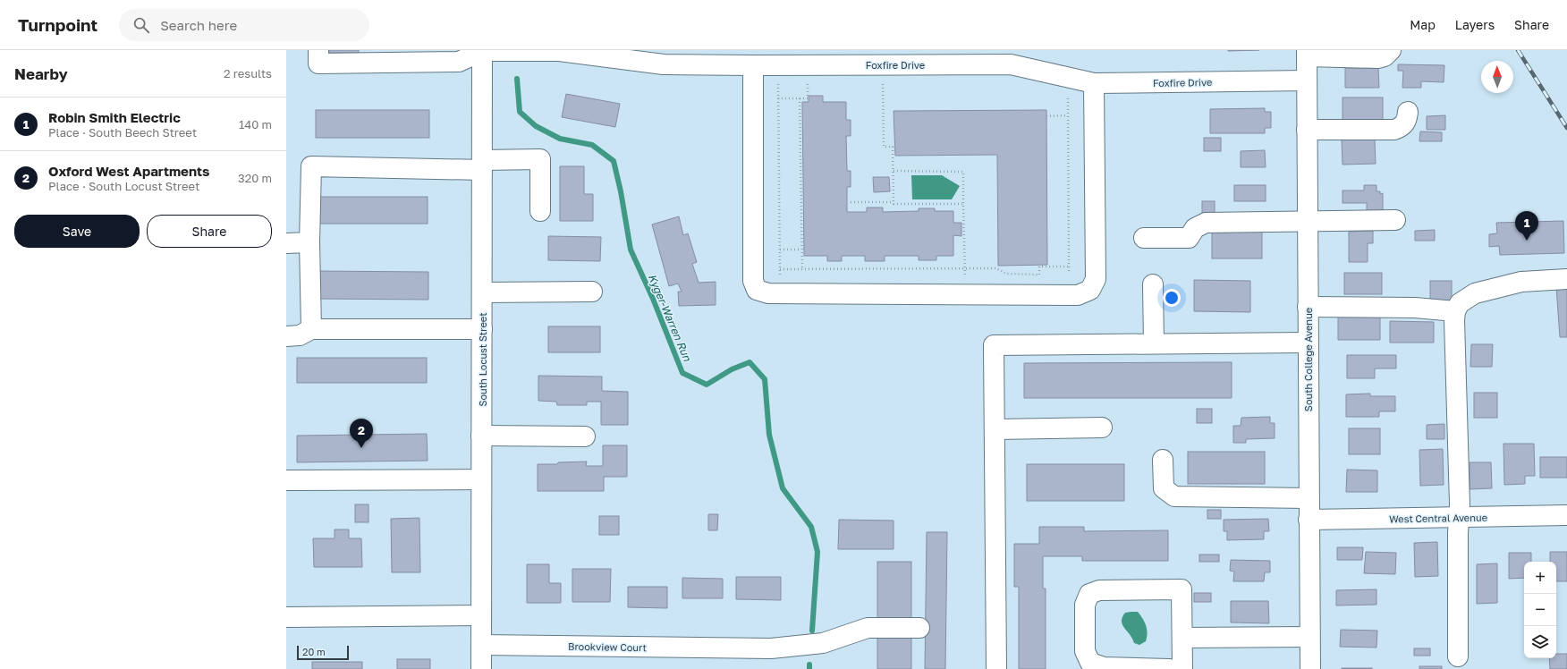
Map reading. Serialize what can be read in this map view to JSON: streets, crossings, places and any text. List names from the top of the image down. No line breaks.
{"streets":{"street":["Foxfire Drive","South Locust Street","South College Avenue","West Central Avenue","Brookview Court"]},"crossings":[["Foxfire Drive","South Locust Street"],["Foxfire Drive","South College Avenue"],["South Locust Street","Brookview Court"],["South College Avenue","West Central Avenue"]],"water":["Kyger-Warren Run"],"scale_bar":"20 m","north":"top","page":{"header":"Turnpoint","search":"Search here","nav":["Map","Layers","Share"],"heading":["Nearby","2 results"],"list":[{"mark":"1","name":"Robin Smith Electric","note":"Place · South Beech Street","value":"140 m"},{"mark":"2","name":"Oxford West Apartments","note":"Place · South Locust Street","value":"320 m"}],"buttons":["Save","Share"],"pins":["1","2"],"map_buttons":["+","−"],"scale":"20 m"}}
